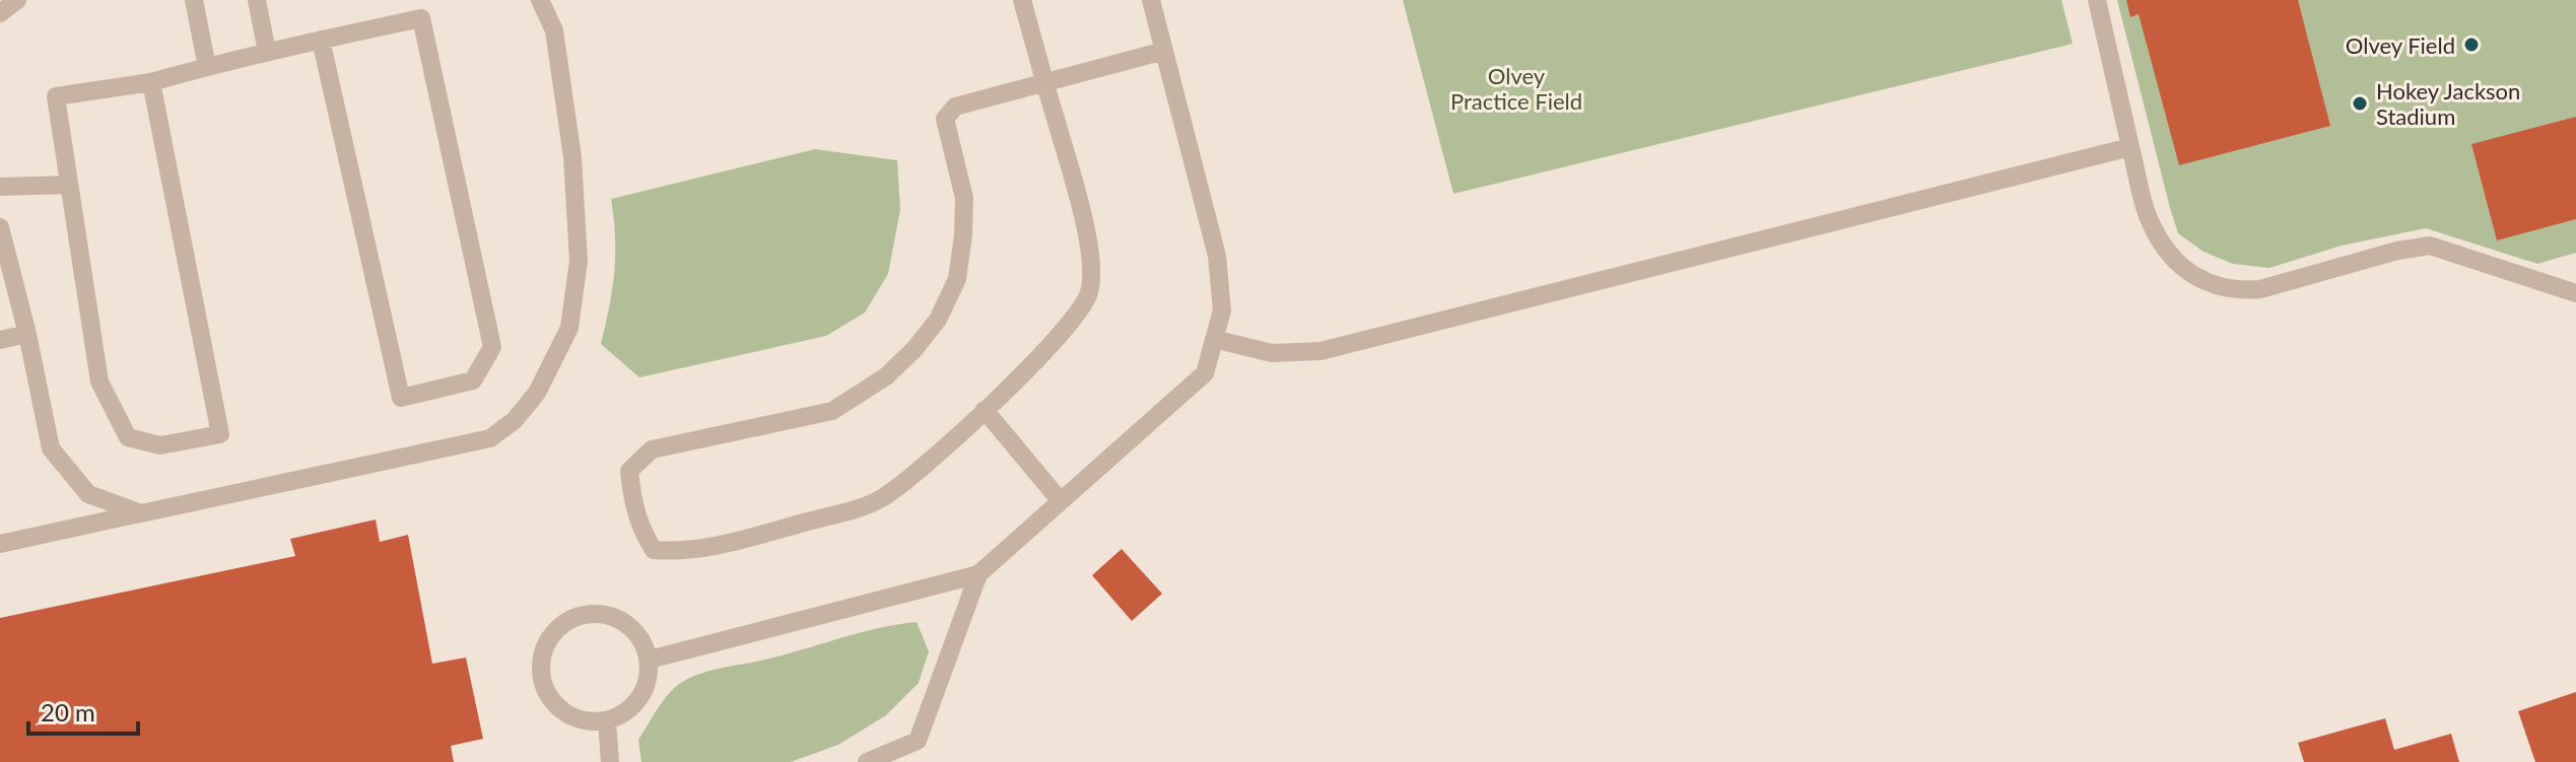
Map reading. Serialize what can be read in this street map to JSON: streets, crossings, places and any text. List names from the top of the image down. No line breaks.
{"parks":["Olvey Practice Field"],"places":["Olvey Field","Hokey Jackson Stadium"],"scale_bar":"20 m"}
